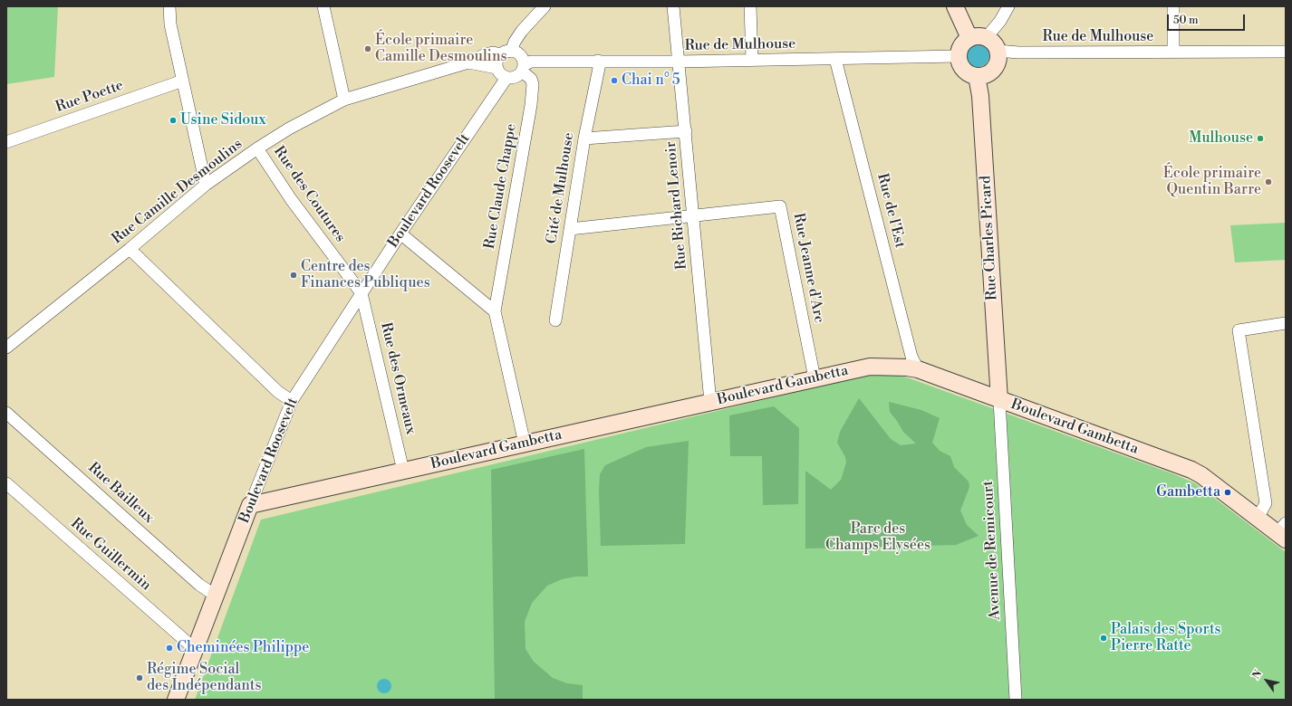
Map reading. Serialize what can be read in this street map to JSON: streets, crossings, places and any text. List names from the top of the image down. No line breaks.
{"streets":{"main road":["Boulevard Roosevelt","Rue Charles Picard","Boulevard Gambetta"],"street":["Rue de Mulhouse","Rue Poette","Rue Claude Chappe","Cité de Mulhouse","Rue Camille Desmoulins","Rue des Coutures","Rue Richard Lenoir","Rue de l'Est","Rue Jeanne d'Arc","Rue des Ormeaux","Rue Bailleux","Avenue de Remicourt","Rue Guillermin"]},"crossings":[["Rue de Mulhouse","Rue Claude Chappe"],["Rue de Mulhouse","Cité de Mulhouse"],["Rue de Mulhouse","Boulevard Roosevelt"],["Rue de Mulhouse","Rue Camille Desmoulins"],["Rue de Mulhouse","Rue Richard Lenoir"],["Rue de Mulhouse","Rue de l'Est"],["Rue de Mulhouse","Rue Charles Picard"],["Rue Claude Chappe","Boulevard Roosevelt"],["Rue Claude Chappe","Rue Camille Desmoulins"],["Boulevard Roosevelt","Rue Camille Desmoulins"],["Boulevard Roosevelt","Rue des Coutures"],["Boulevard Roosevelt","Rue des Ormeaux"],["Boulevard Roosevelt","Boulevard Gambetta"],["Boulevard Roosevelt","Rue Bailleux"],["Boulevard Roosevelt","Rue Guillermin"],["Rue Camille Desmoulins","Rue des Coutures"],["Rue des Coutures","Rue des Ormeaux"],["Rue Richard Lenoir","Rue Jeanne d'Arc"],["Rue Richard Lenoir","Boulevard Gambetta"],["Rue de l'Est","Boulevard Gambetta"],["Rue Charles Picard","Boulevard Gambetta"],["Rue Charles Picard","Avenue de Remicourt"],["Rue Jeanne d'Arc","Boulevard Gambetta"],["Rue des Ormeaux","Boulevard Gambetta"],["Boulevard Gambetta","Avenue de Remicourt"]],"parks":["Parc des Champs Elysées"],"places":["École primaire Camille Desmoulins","Chai n° 5","Usine Sidoux","Mulhouse","École primaire Quentin Barre","Centre des Finances Publiques","Gambetta","Palais des Sports Pierre Ratte","Cheminées Philippe","Régime Social des Indépendants"],"scale_bar":"50 m","north":"top left"}
